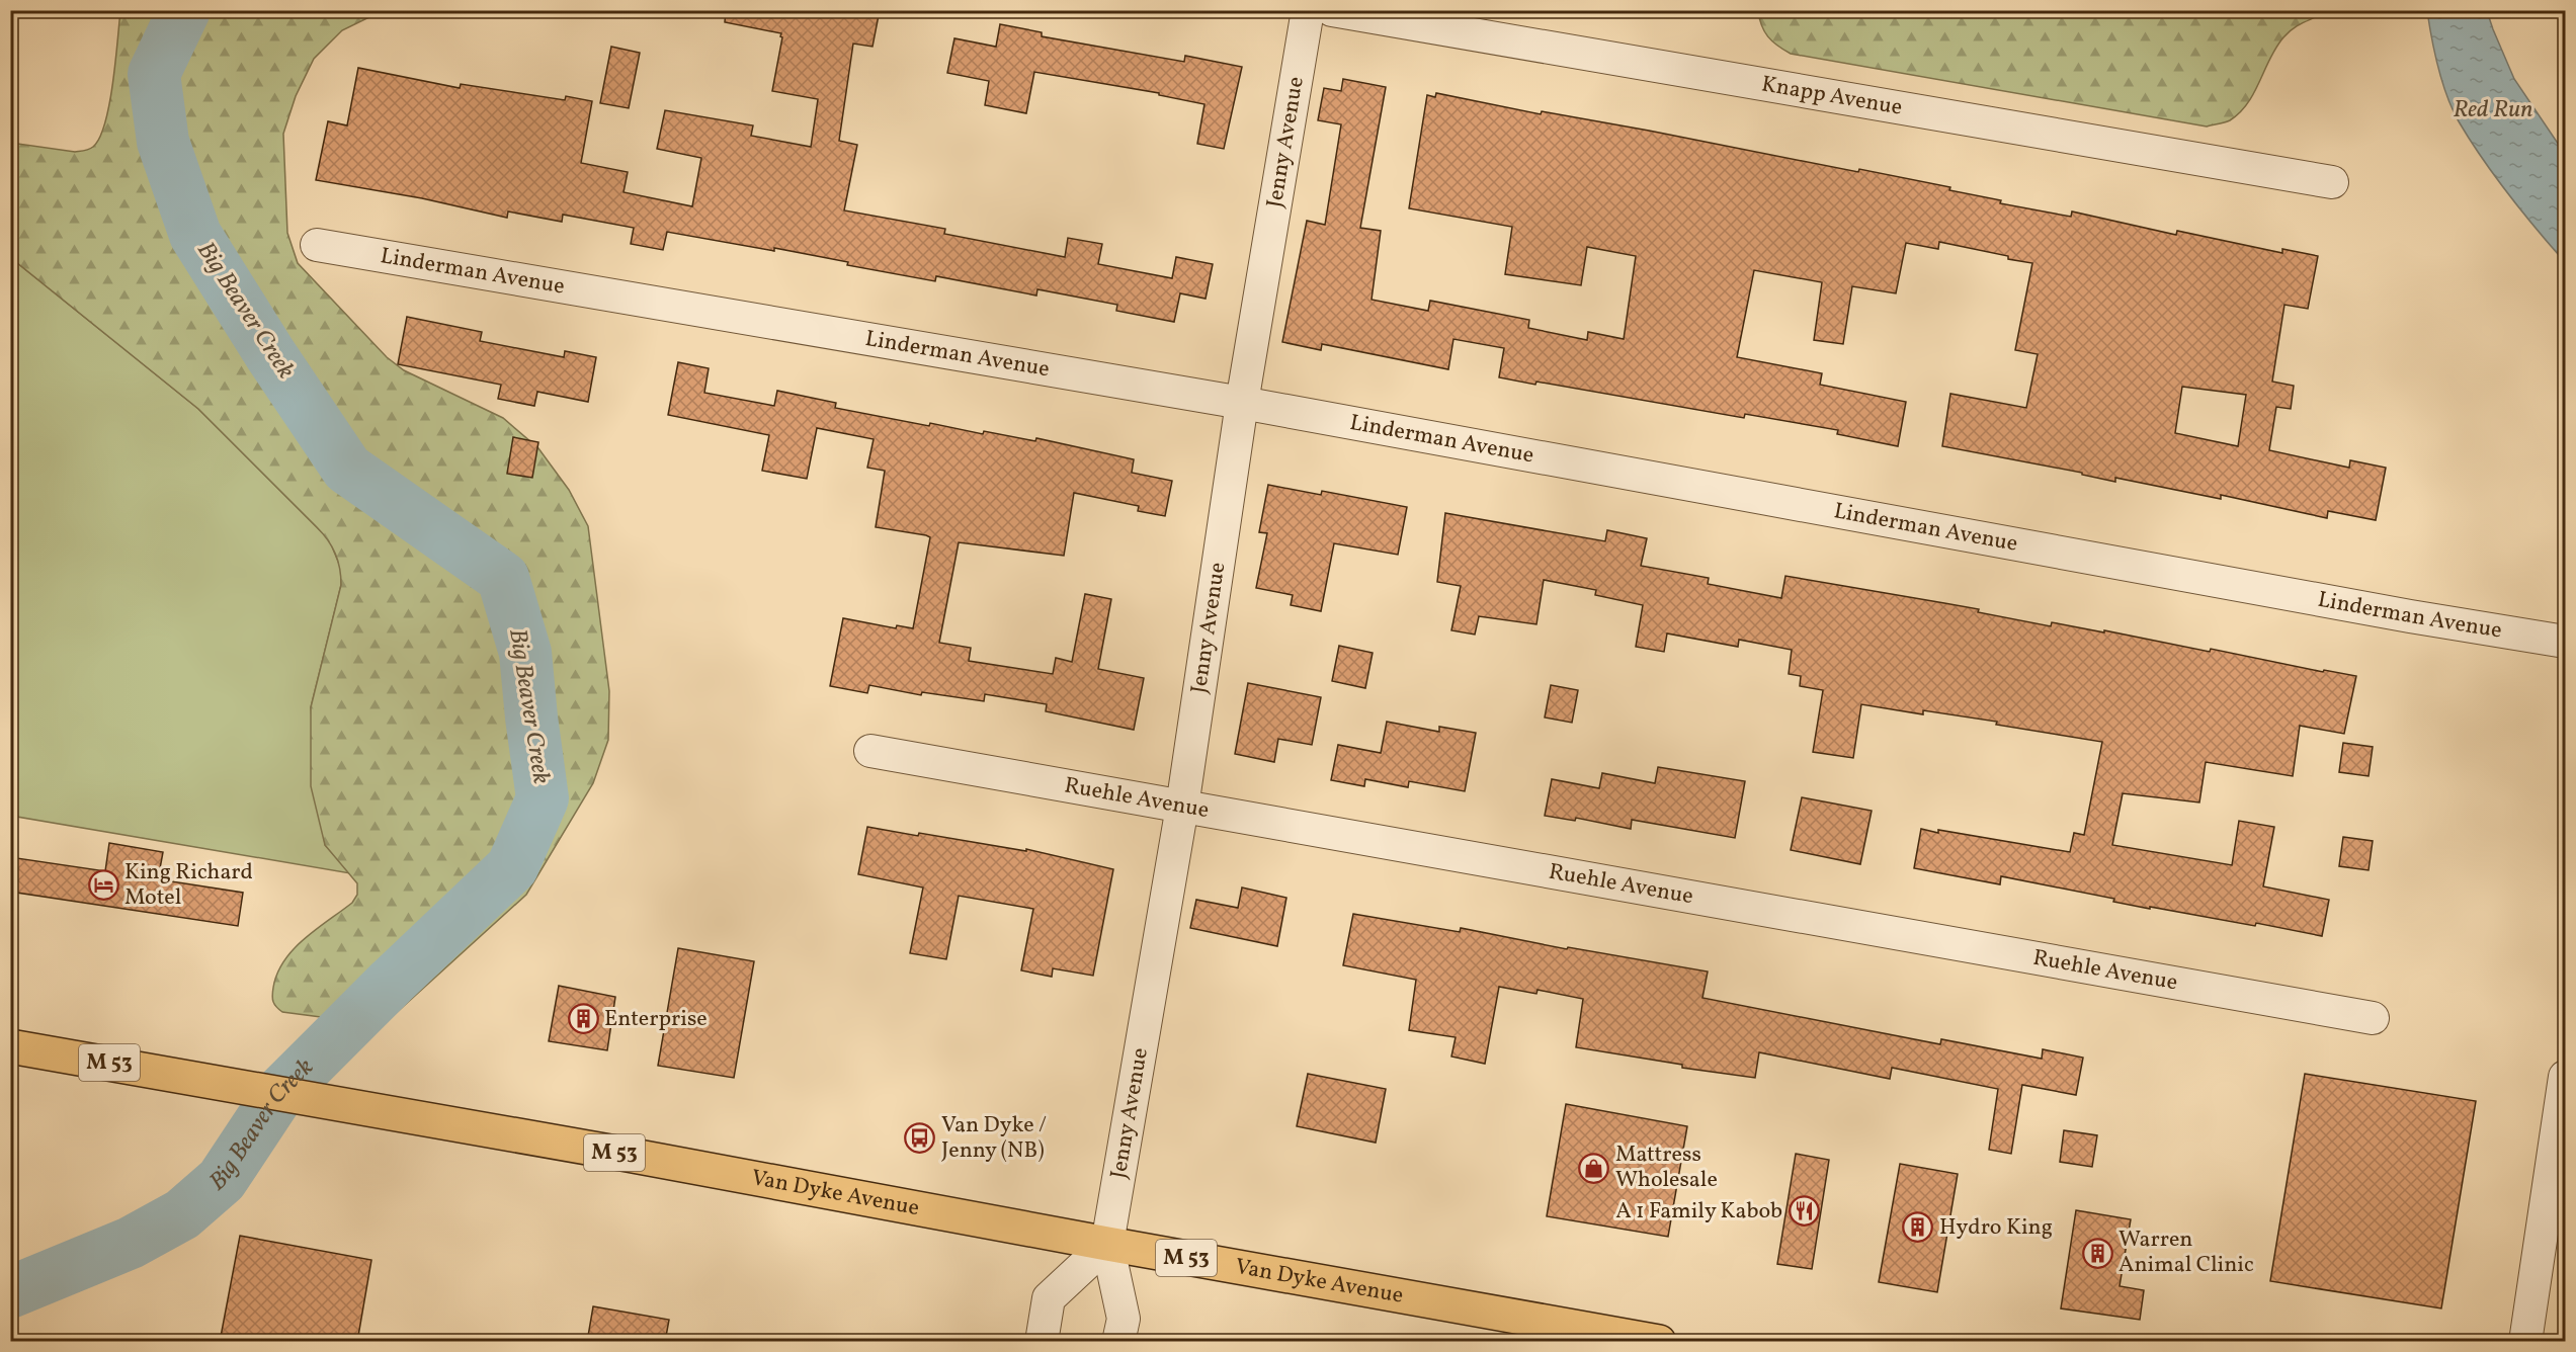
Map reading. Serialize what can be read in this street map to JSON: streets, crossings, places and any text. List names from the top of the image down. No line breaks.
{"streets":{"main road":["M 53","Van Dyke Avenue"],"street":["Knapp Avenue","Jenny Avenue","Linderman Avenue","Ruehle Avenue"]},"crossings":[["Jenny Avenue","Linderman Avenue"],["Jenny Avenue","Ruehle Avenue"],["Jenny Avenue","Van Dyke Avenue"]],"water":["Red Run","Big Beaver Creek"],"places":{"hotel":["King Richard Motel"],"building":["Enterprise","Hydro King","Warren Animal Clinic"],"bus stop":["Van Dyke / Jenny (NB)"],"shop":["Mattress Wholesale"],"restaurant":["A 1 Family Kabob"]}}
